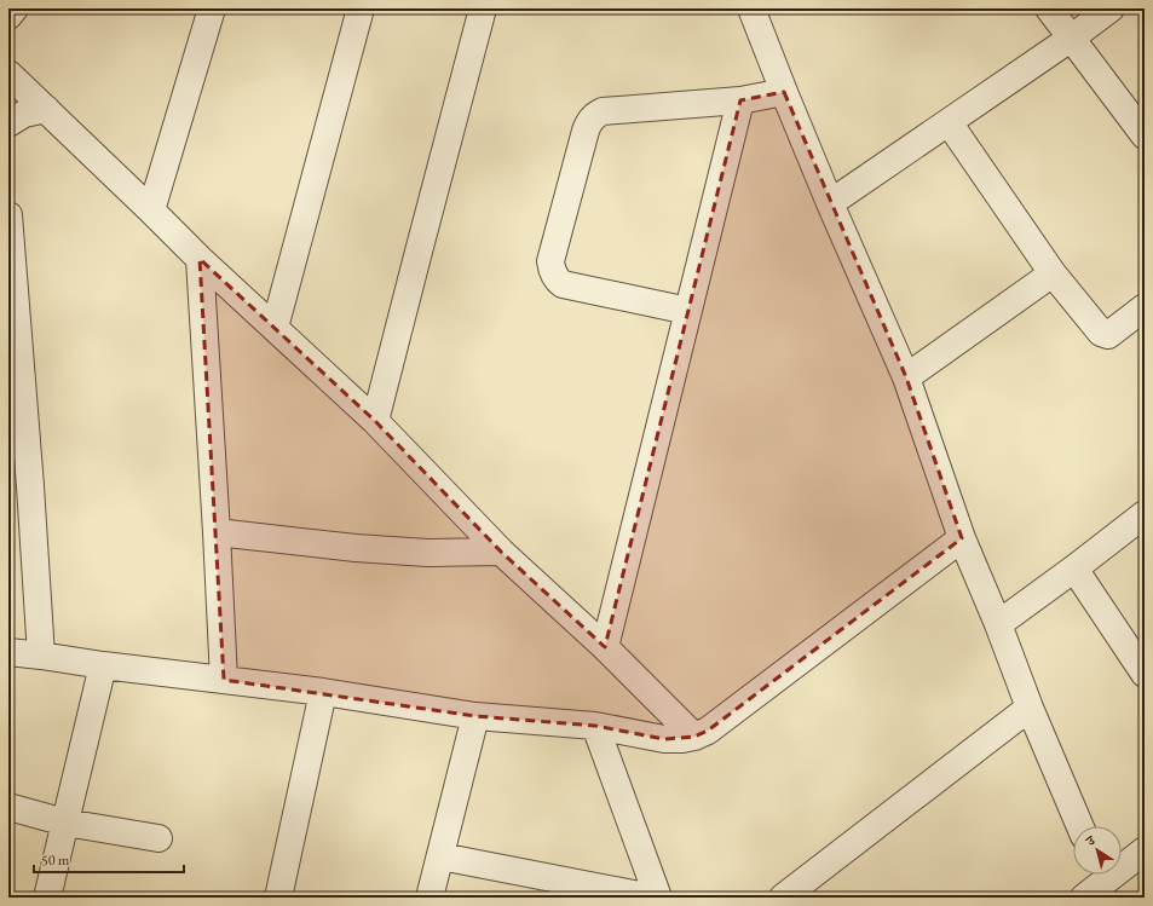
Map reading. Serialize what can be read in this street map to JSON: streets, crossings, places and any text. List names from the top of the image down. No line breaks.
{"scale_bar":"50 m","north":"top left"}
